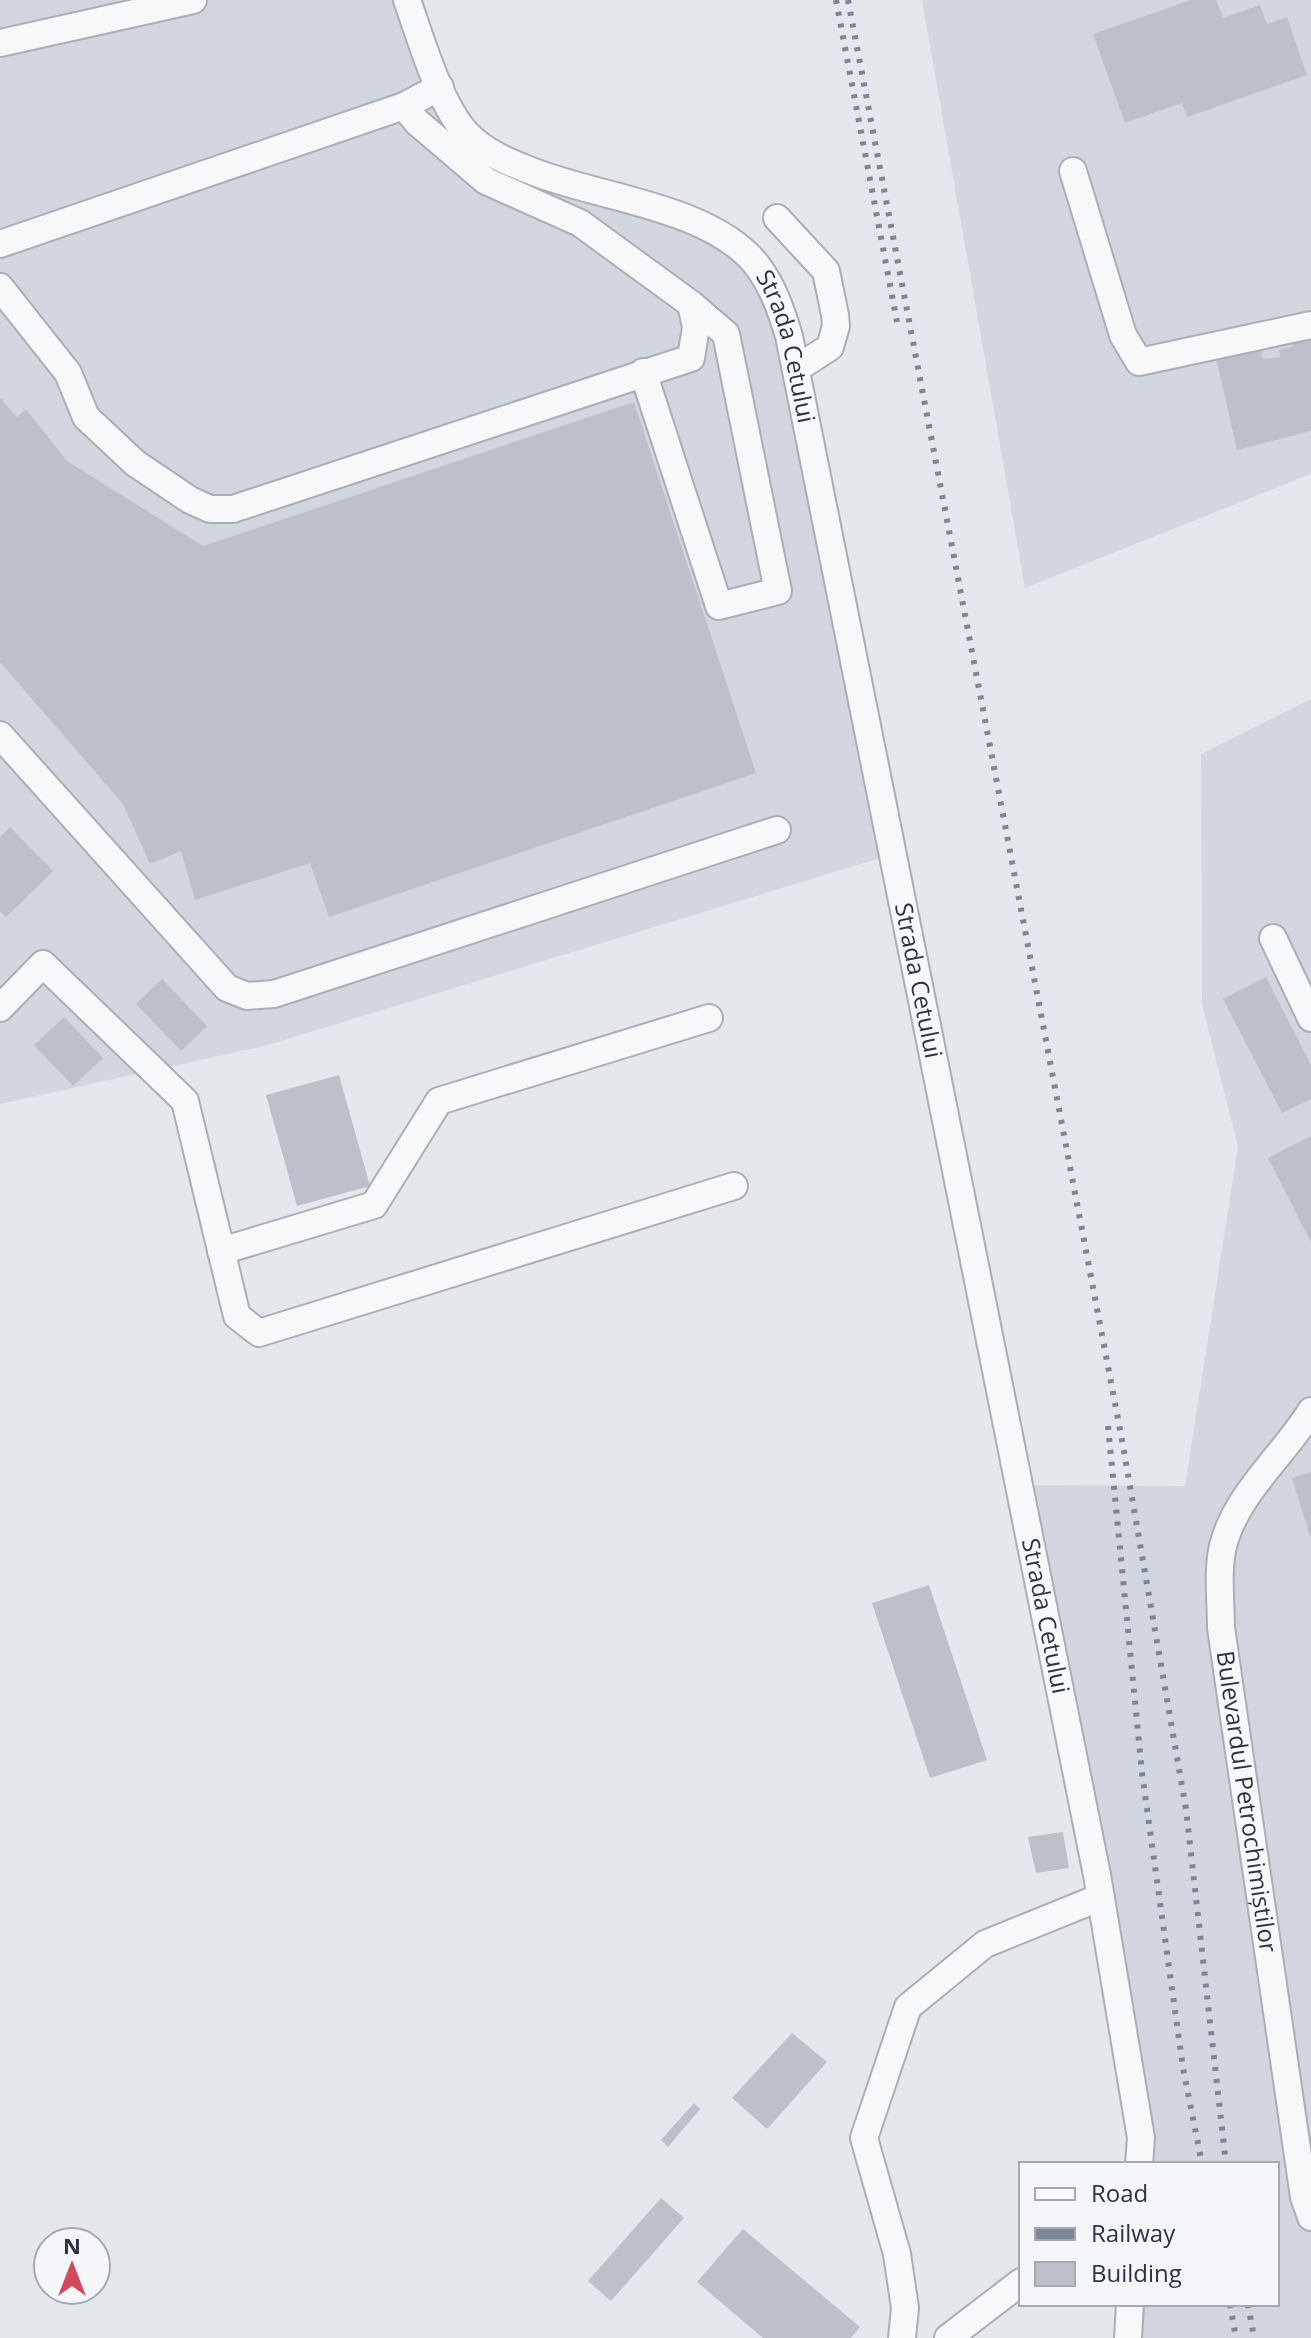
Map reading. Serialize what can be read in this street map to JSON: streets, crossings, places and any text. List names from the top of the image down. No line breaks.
{"streets":{"street":["Strada Cetului","Bulevardul Petrochimiștilor"]},"legend":["Road","Railway","Building"],"north":"top"}
